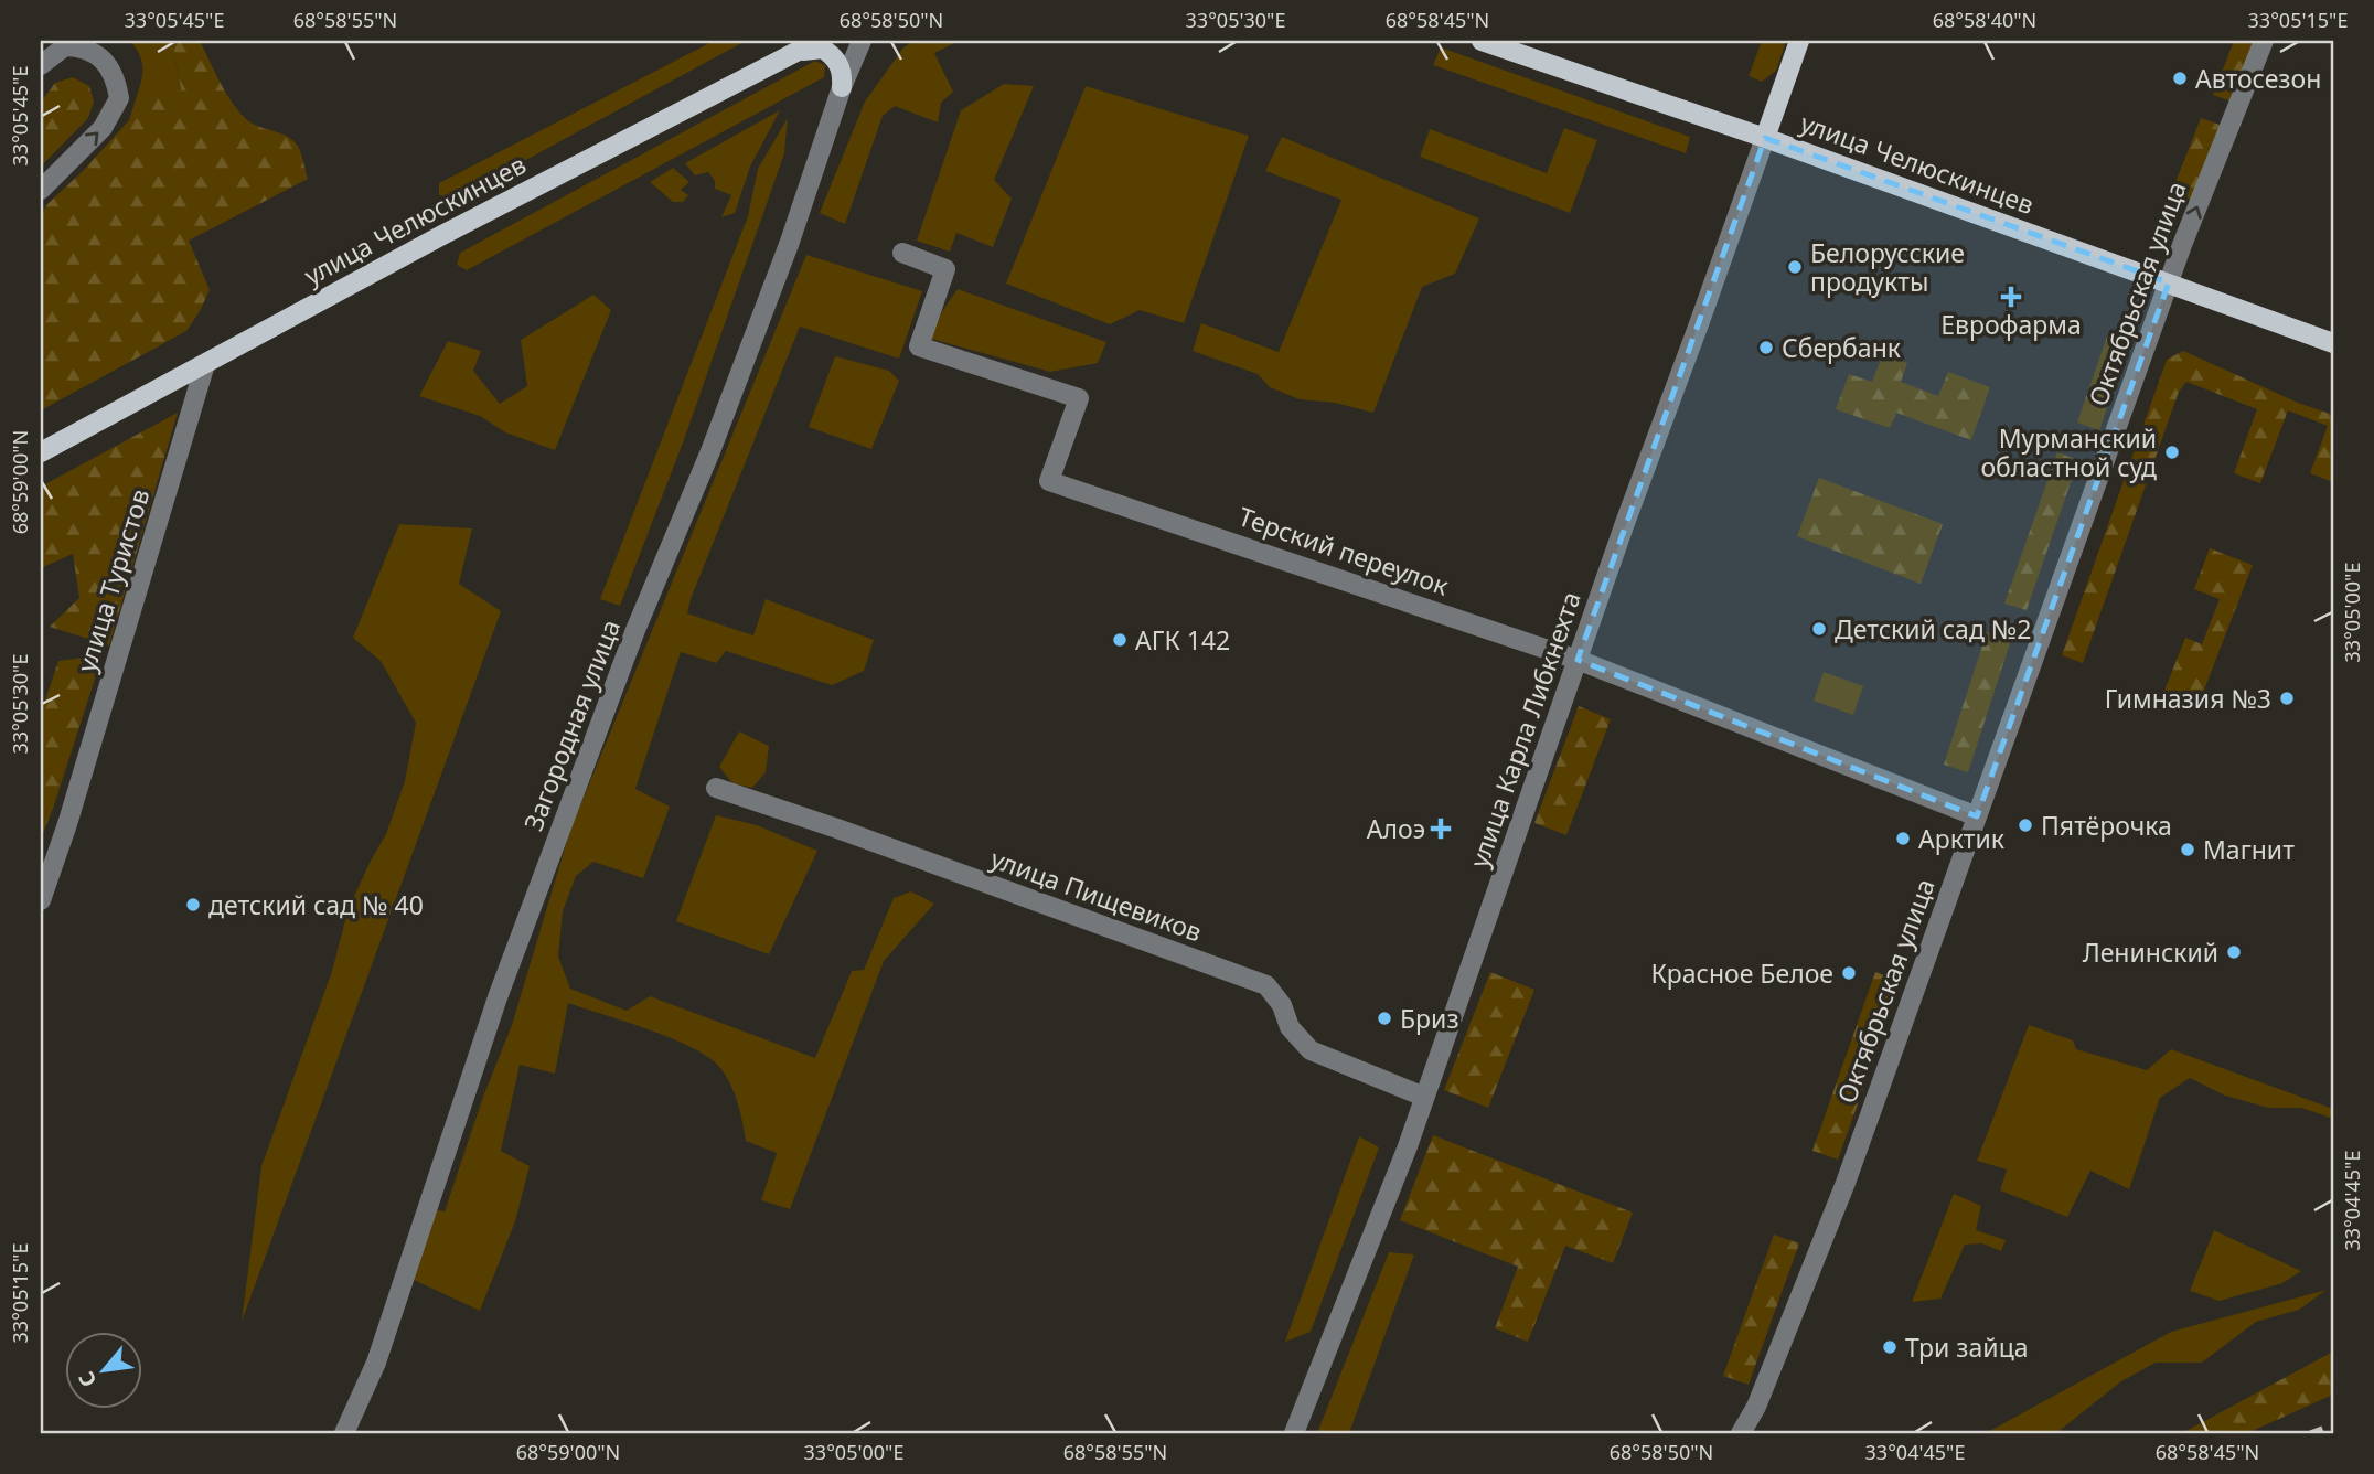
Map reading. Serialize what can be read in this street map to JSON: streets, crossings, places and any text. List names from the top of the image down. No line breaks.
{"streets":{"main road":["улица Челюскинцев","улица Карла Либкнехта"],"street":["Октябрьская улица","Терский переулок","улица Туристов","Загородная улица","улица Пищевиков"]},"crossings":[["улица Челюскинцев","Октябрьская улица"],["улица Челюскинцев","улица Туристов"],["улица Челюскинцев","улица Карла Либкнехта"],["Октябрьская улица","Терский переулок"],["Терский переулок","улица Карла Либкнехта"],["улица Карла Либкнехта","улица Пищевиков"]],"places":{"other":["Автосезон","Белорусские продукты","Сбербанк","Мурманский областной суд","Детский сад №2","АГК 142","Гимназия №3","Пятёрочка","Арктик","Магнит","детский сад № 40","Ленинский","Красное Белое","Бриз","Три зайца"],"health":["Еврофарма","Алоэ"]},"north":"bottom left","coordinates":["33°05'45\"E","68°58'55\"N","68°58'50\"N","33°05'30\"E","68°58'45\"N","68°58'40\"N","33°05'15\"E","68°59'00\"N","33°05'00\"E","33°04'45\"E"]}
